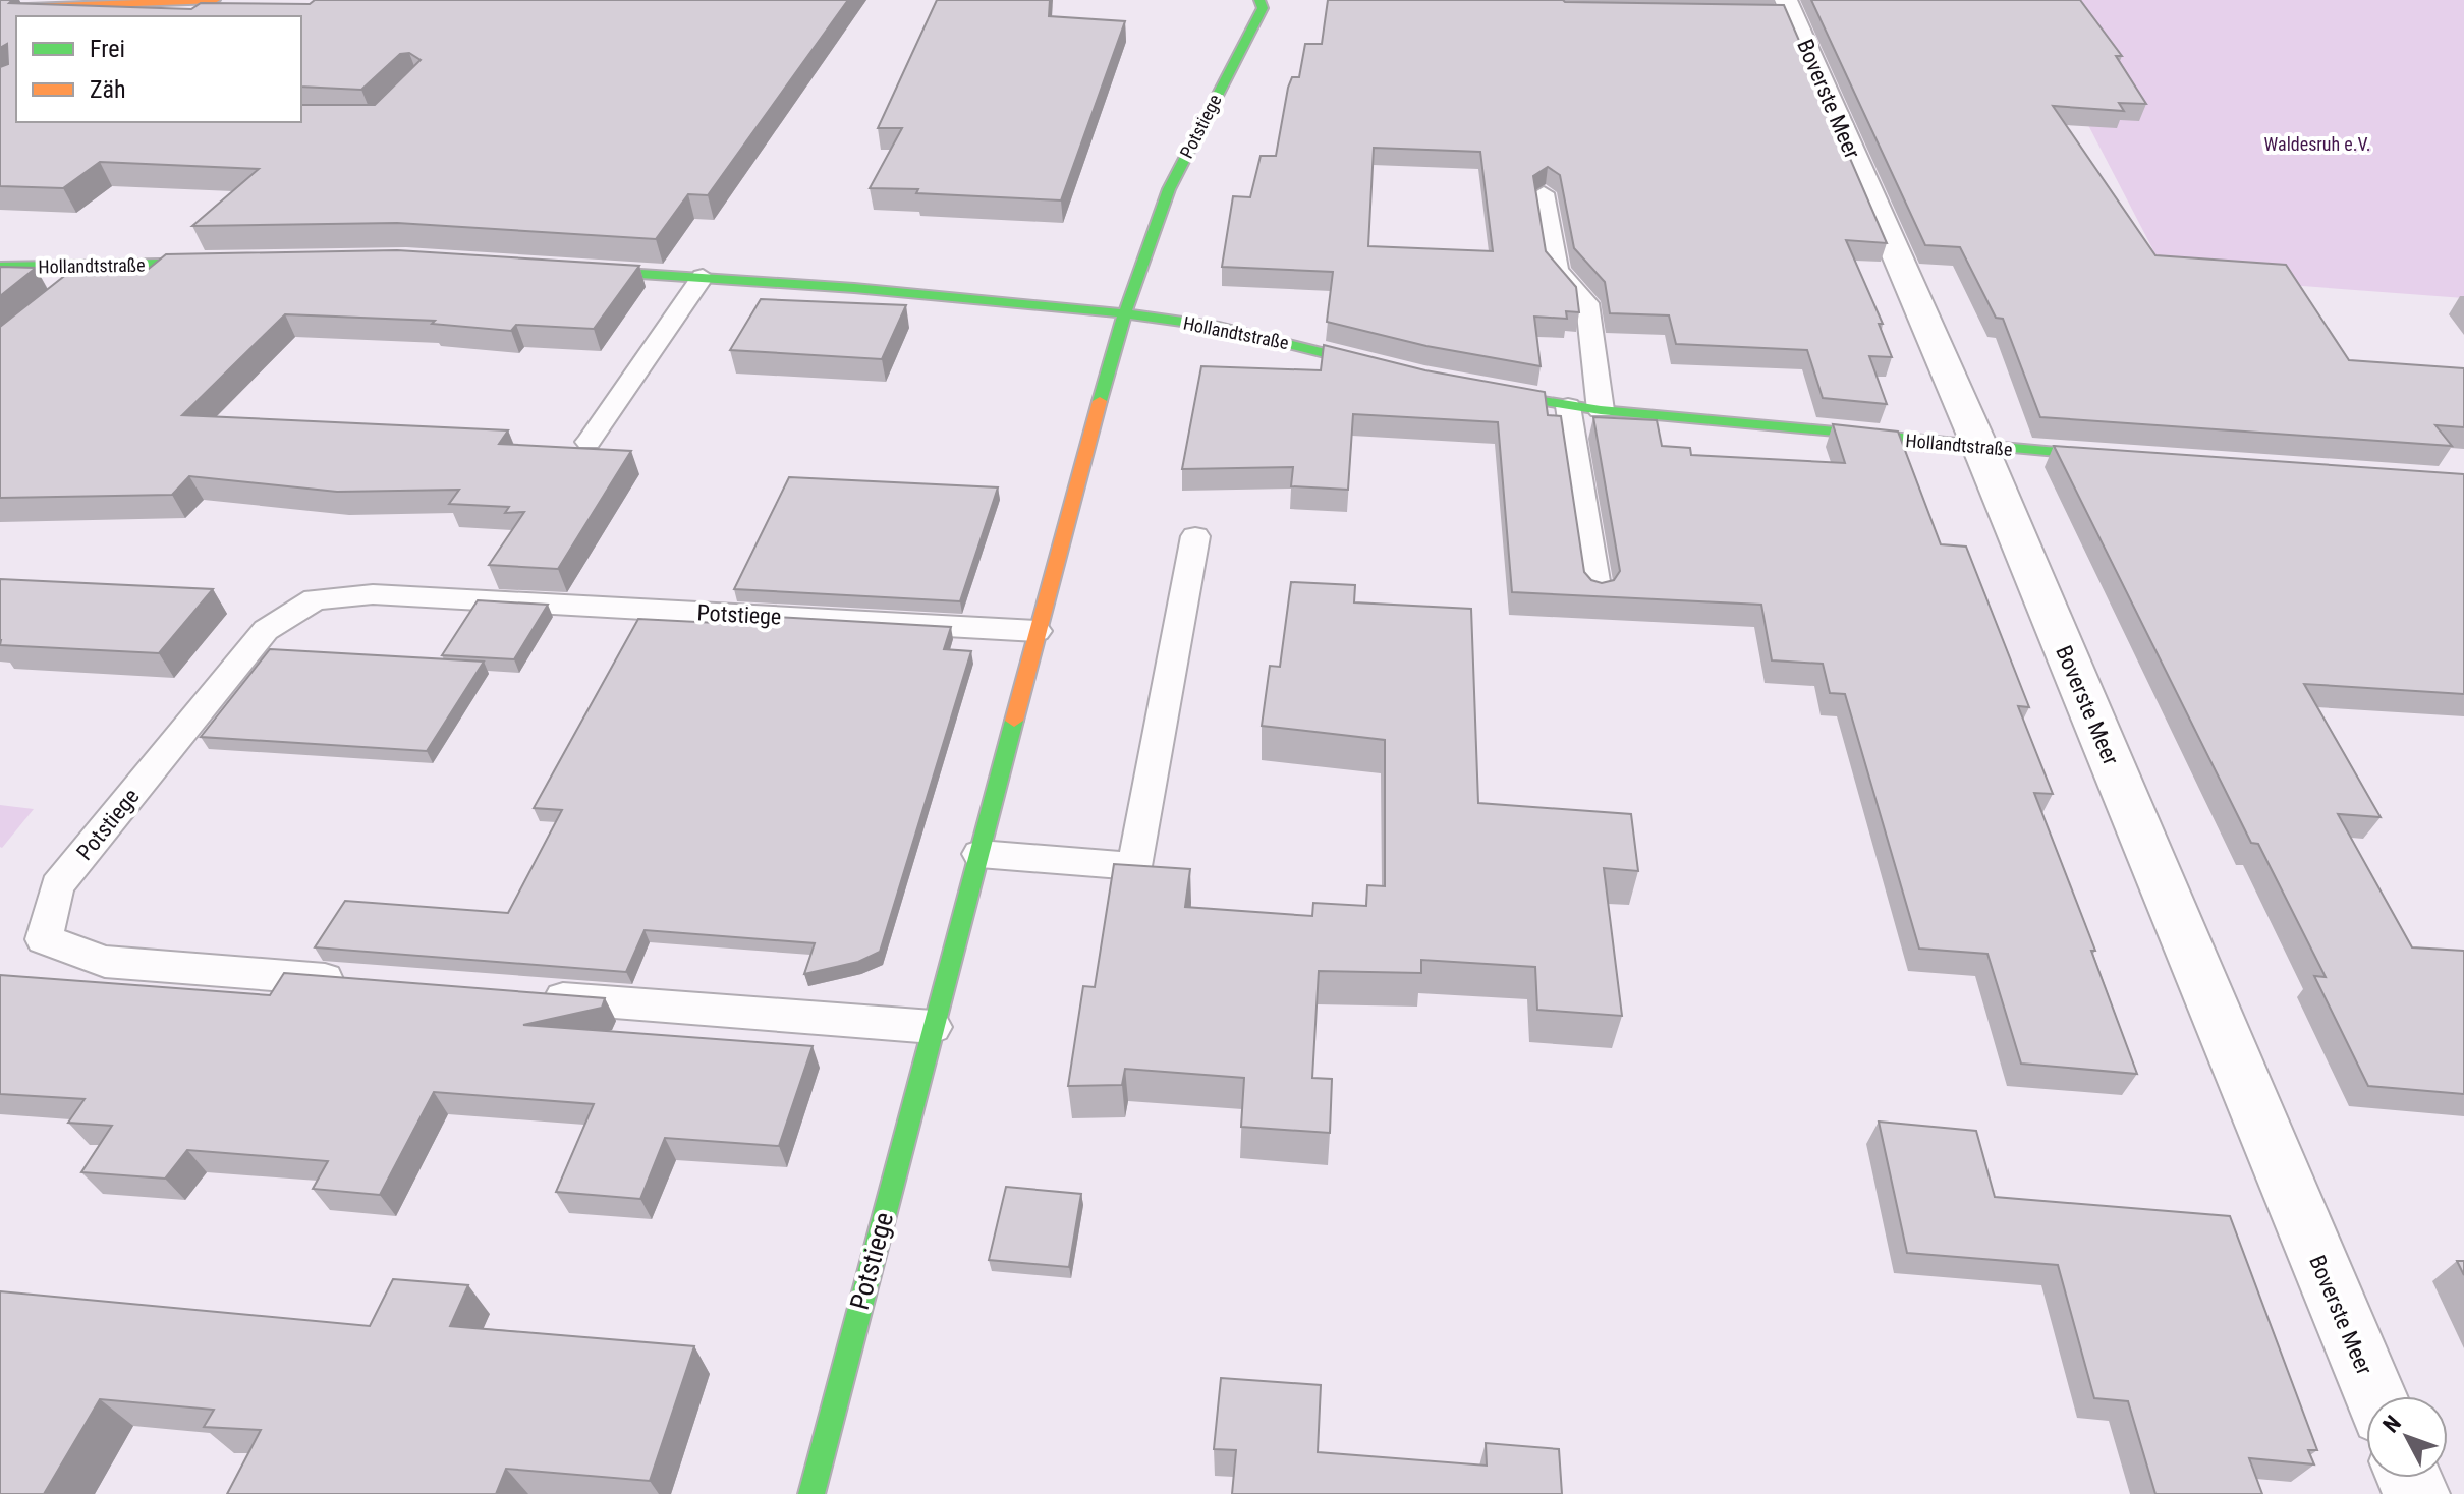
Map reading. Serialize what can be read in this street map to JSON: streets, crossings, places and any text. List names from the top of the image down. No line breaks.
{"streets":{"street":["Boverste Meer","Potstiege","Hollandtstraße"]},"crossings":[["Boverste Meer","Hollandtstraße"],["Potstiege","Hollandtstraße"]],"parks":["Waldesruh e.V."],"legend":["Frei","Zäh"],"north":"top left"}
